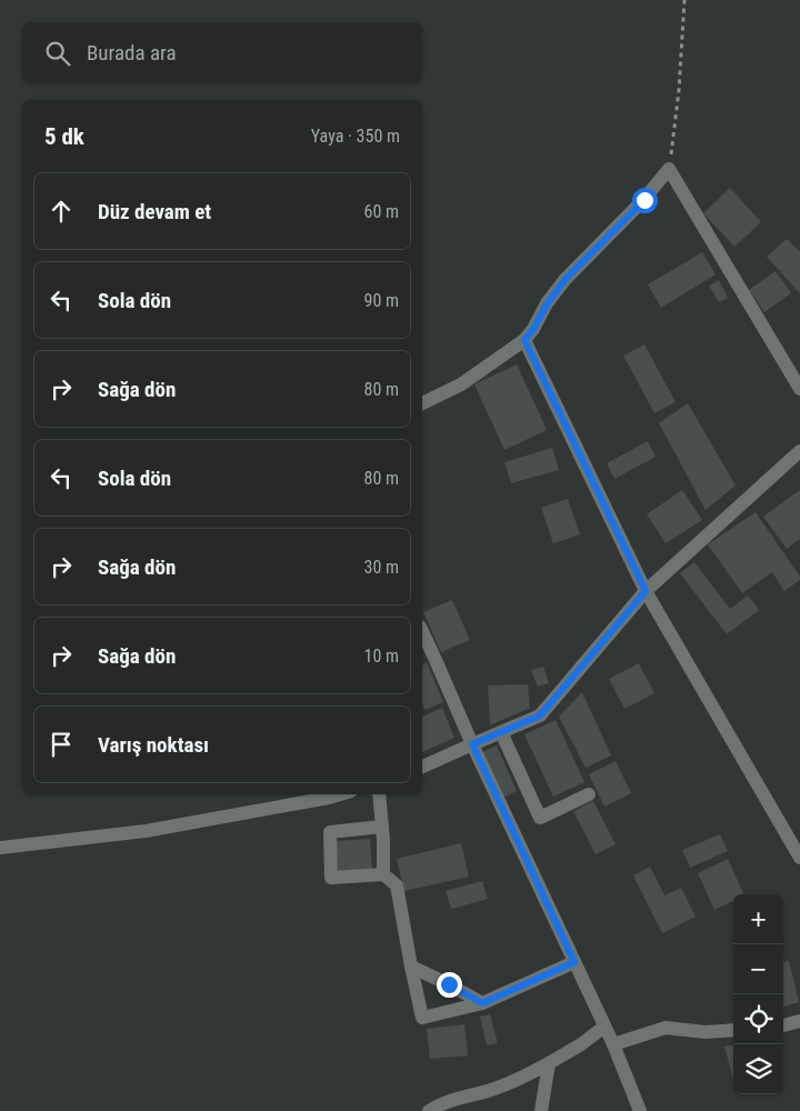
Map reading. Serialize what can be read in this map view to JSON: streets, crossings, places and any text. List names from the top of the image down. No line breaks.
{"page":{"search":"Burada ara","heading":["5 dk","Yaya · 350 m"],"list":[["Düz devam et","60 m"],["Sola dön","90 m"],["Sağa dön","80 m"],["Sola dön","80 m"],["Sağa dön","30 m"],["Sağa dön","10 m"],"Varış noktası"],"map_buttons":["+","−"]}}
